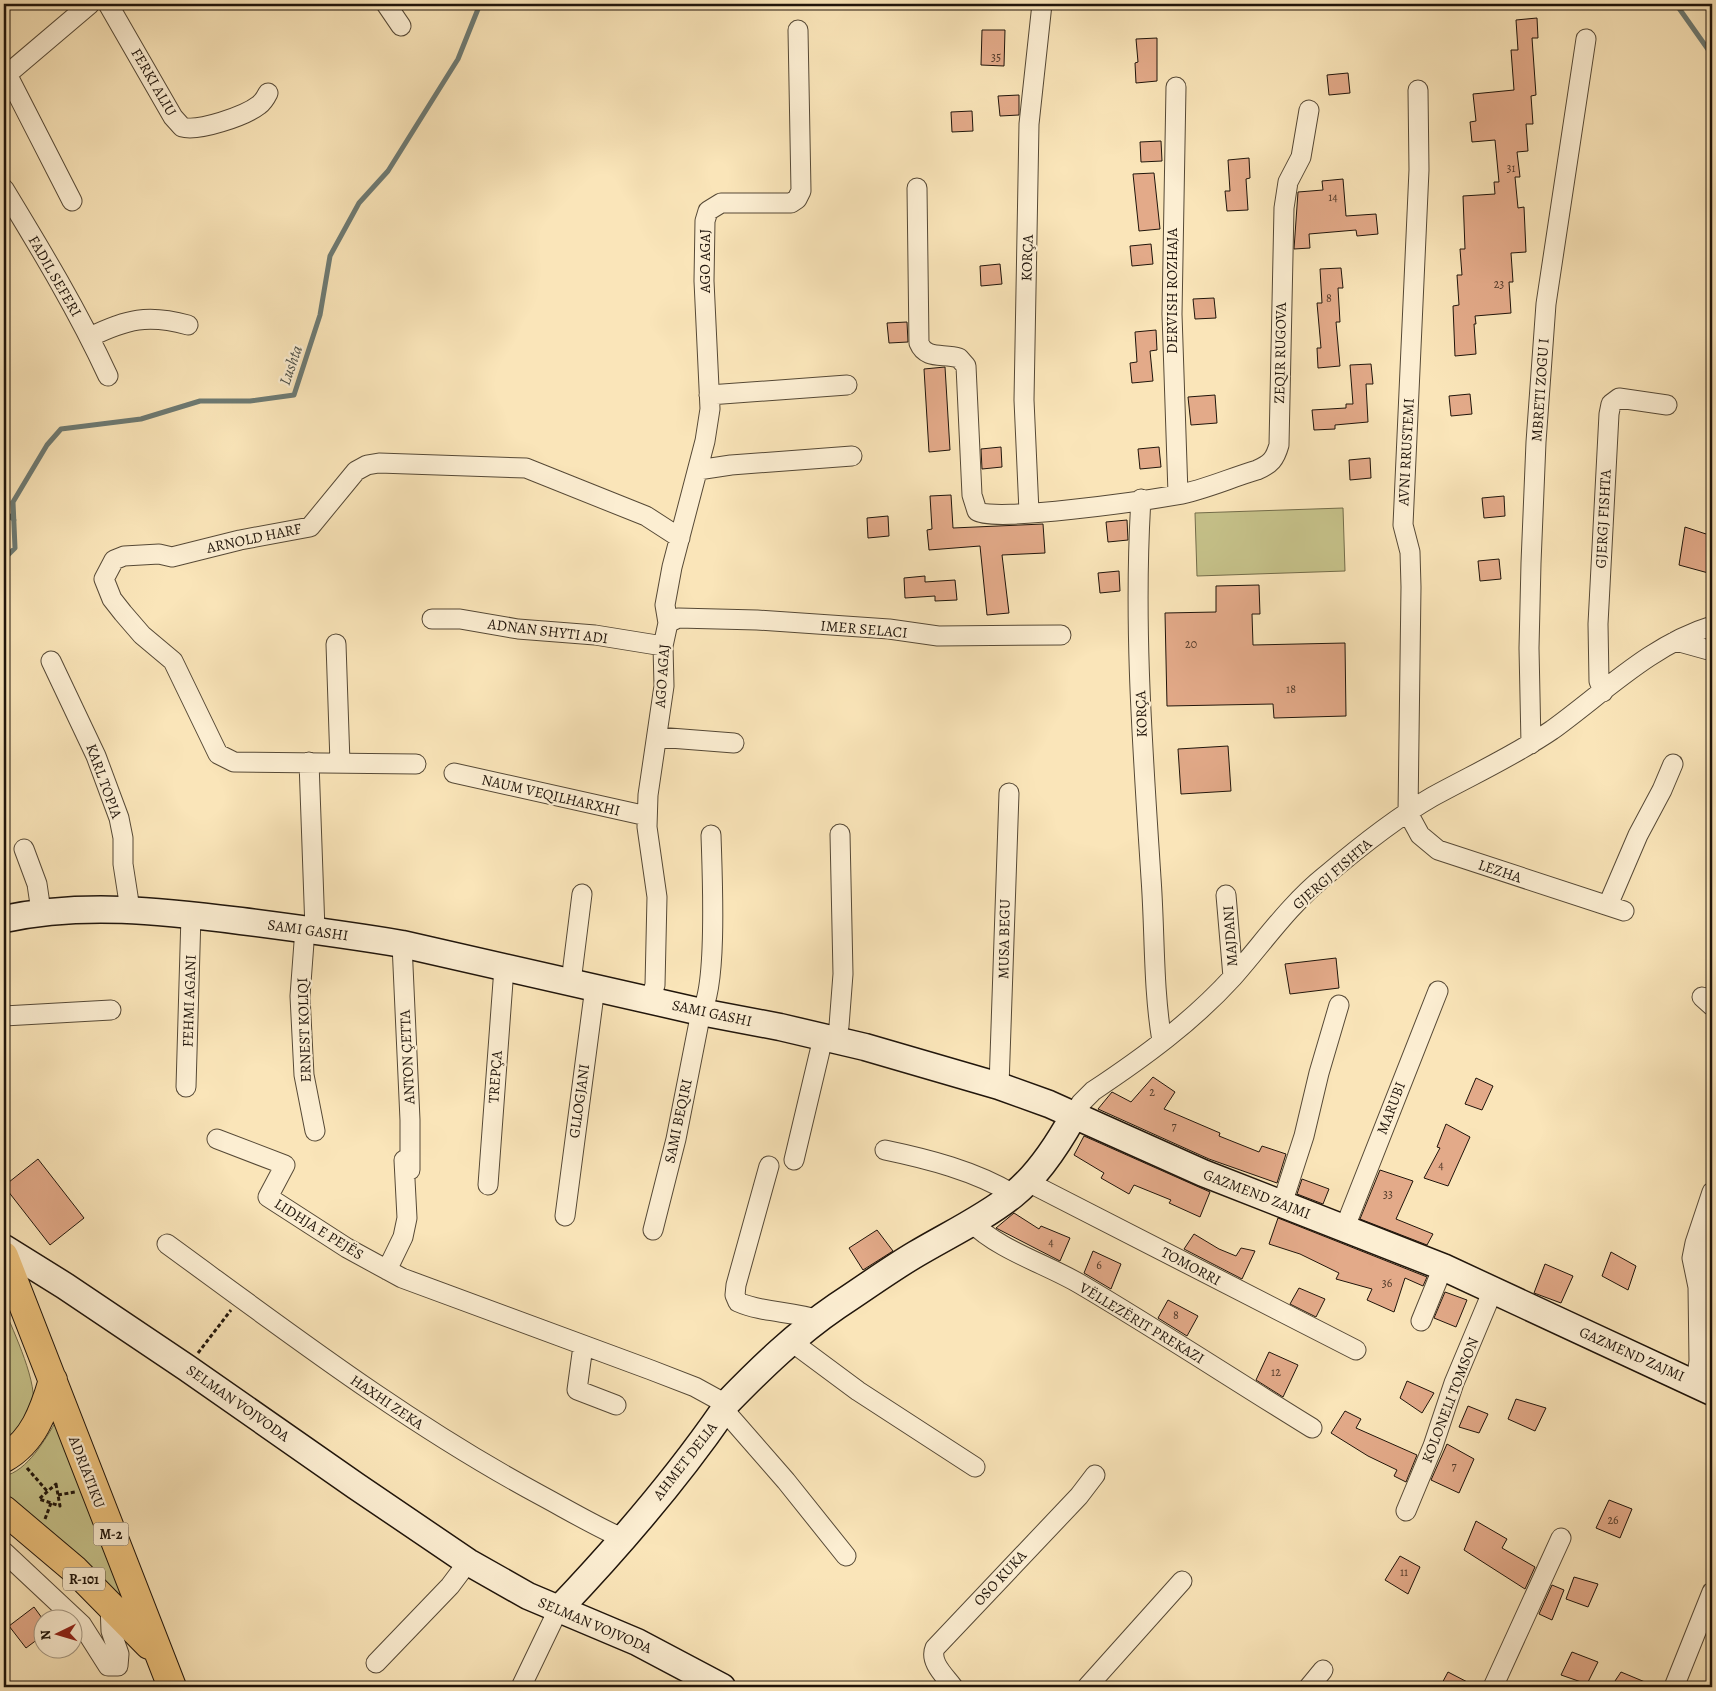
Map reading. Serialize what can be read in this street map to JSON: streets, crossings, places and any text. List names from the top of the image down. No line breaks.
{"streets":{"main road":["ADRIATIKU","M-2","R-101"],"street":["FERKI ALIU","KORÇA","AGO AGAJ","FADIL SEFERI","DERVISH ROZHAJA","ZEQIR RUGOVA","MBRETI ZOGU I","AVNI RRUSTEMI","GJERGJ FISHTA","ARNOLD HARF","IMER SELACI","ADNAN SHYTI ADI","KARL TOPIA","NAUM VEQILHARXHI","LEZHA","SAMI GASHI","MAJDANI","MUSA BEGU","FEHMI AGANI","ERNEST KOLIQI","ANTON ÇETTA","TREPÇA","GLLOGJANI","MARUBI","SAMI BEQIRI","GAZMEND ZAJMI","LIDHJA E PEJËS","TOMORRI","VËLLEZËRIT PREKAZI","KOLONELI TOMSON","HAXHI ZEKA","SELMAN VOJVODA","AHMET DELIA","OSO KUKA"]},"crossings":[["KORÇA","ZEQIR RUGOVA"],["KORÇA","GJERGJ FISHTA"],["AGO AGAJ","ARNOLD HARF"],["AGO AGAJ","IMER SELACI"],["AGO AGAJ","ADNAN SHYTI ADI"],["AGO AGAJ","NAUM VEQILHARXHI"],["AGO AGAJ","SAMI GASHI"],["DERVISH ROZHAJA","ZEQIR RUGOVA"],["MBRETI ZOGU I","GJERGJ FISHTA"],["AVNI RRUSTEMI","GJERGJ FISHTA"],["AVNI RRUSTEMI","LEZHA"],["GJERGJ FISHTA","LEZHA"],["GJERGJ FISHTA","SAMI GASHI"],["GJERGJ FISHTA","MAJDANI"],["GJERGJ FISHTA","GAZMEND ZAJMI"],["GJERGJ FISHTA","AHMET DELIA"],["KARL TOPIA","SAMI GASHI"],["SAMI GASHI","MUSA BEGU"],["SAMI GASHI","FEHMI AGANI"],["SAMI GASHI","ERNEST KOLIQI"],["SAMI GASHI","ANTON ÇETTA"],["SAMI GASHI","TREPÇA"],["SAMI GASHI","GLLOGJANI"],["SAMI GASHI","SAMI BEQIRI"],["SAMI GASHI","GAZMEND ZAJMI"],["SAMI GASHI","AHMET DELIA"],["ANTON ÇETTA","LIDHJA E PEJËS"],["MARUBI","GAZMEND ZAJMI"],["GAZMEND ZAJMI","KOLONELI TOMSON"],["GAZMEND ZAJMI","AHMET DELIA"],["LIDHJA E PEJËS","AHMET DELIA"],["TOMORRI","AHMET DELIA"],["VËLLEZËRIT PREKAZI","AHMET DELIA"],["HAXHI ZEKA","AHMET DELIA"],["SELMAN VOJVODA","AHMET DELIA"],["ADRIATIKU","R-101"]],"water":["Lushta"],"house_numbers":["35","31","14","23","8","20","18","2","7","4","33","4","6","36","8","12","7","26","11"],"north":"left"}
